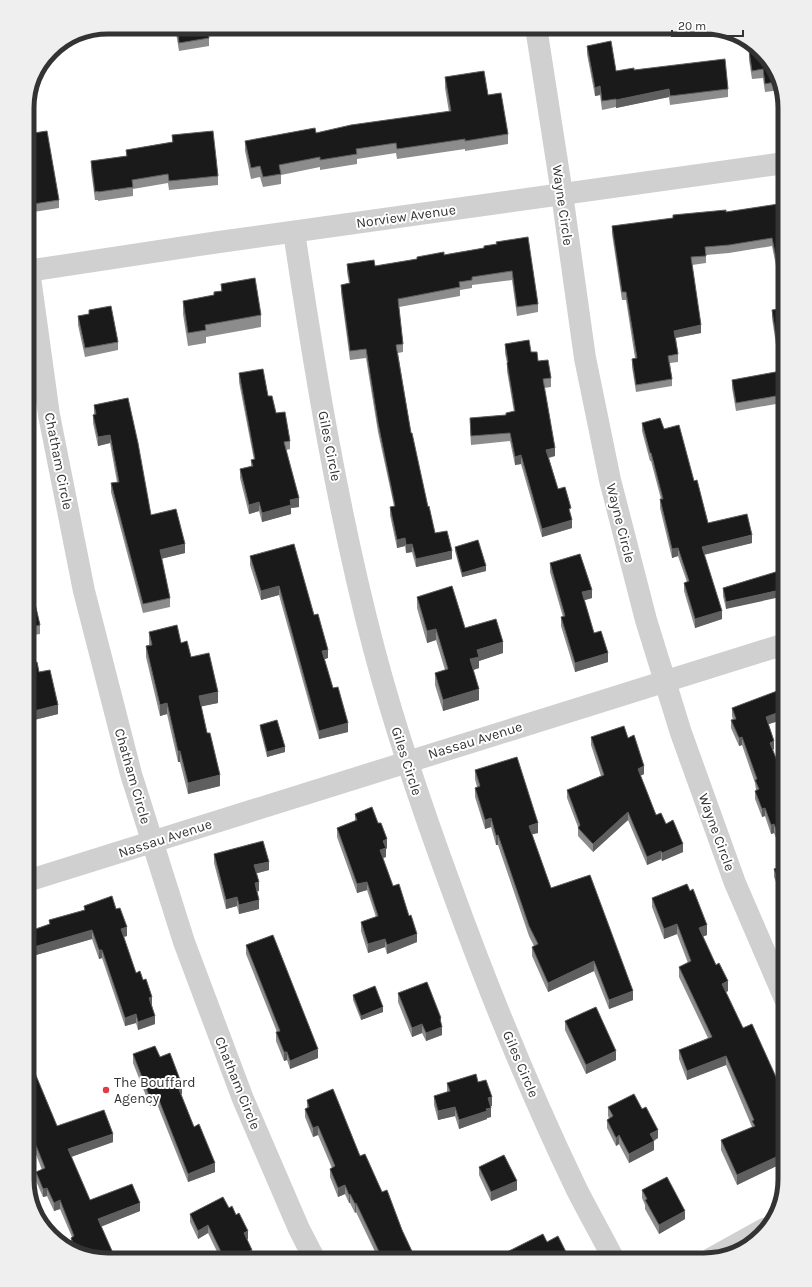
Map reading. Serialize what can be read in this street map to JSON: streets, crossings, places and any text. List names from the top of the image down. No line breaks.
{"streets":{"street":["Wayne Circle","Norview Avenue","Giles Circle","Chatham Circle","Nassau Avenue"]},"crossings":[["Wayne Circle","Norview Avenue"],["Wayne Circle","Nassau Avenue"],["Norview Avenue","Giles Circle"],["Giles Circle","Nassau Avenue"],["Chatham Circle","Nassau Avenue"]],"places":["The Bouffard Agency"],"scale_bar":"20 m"}
